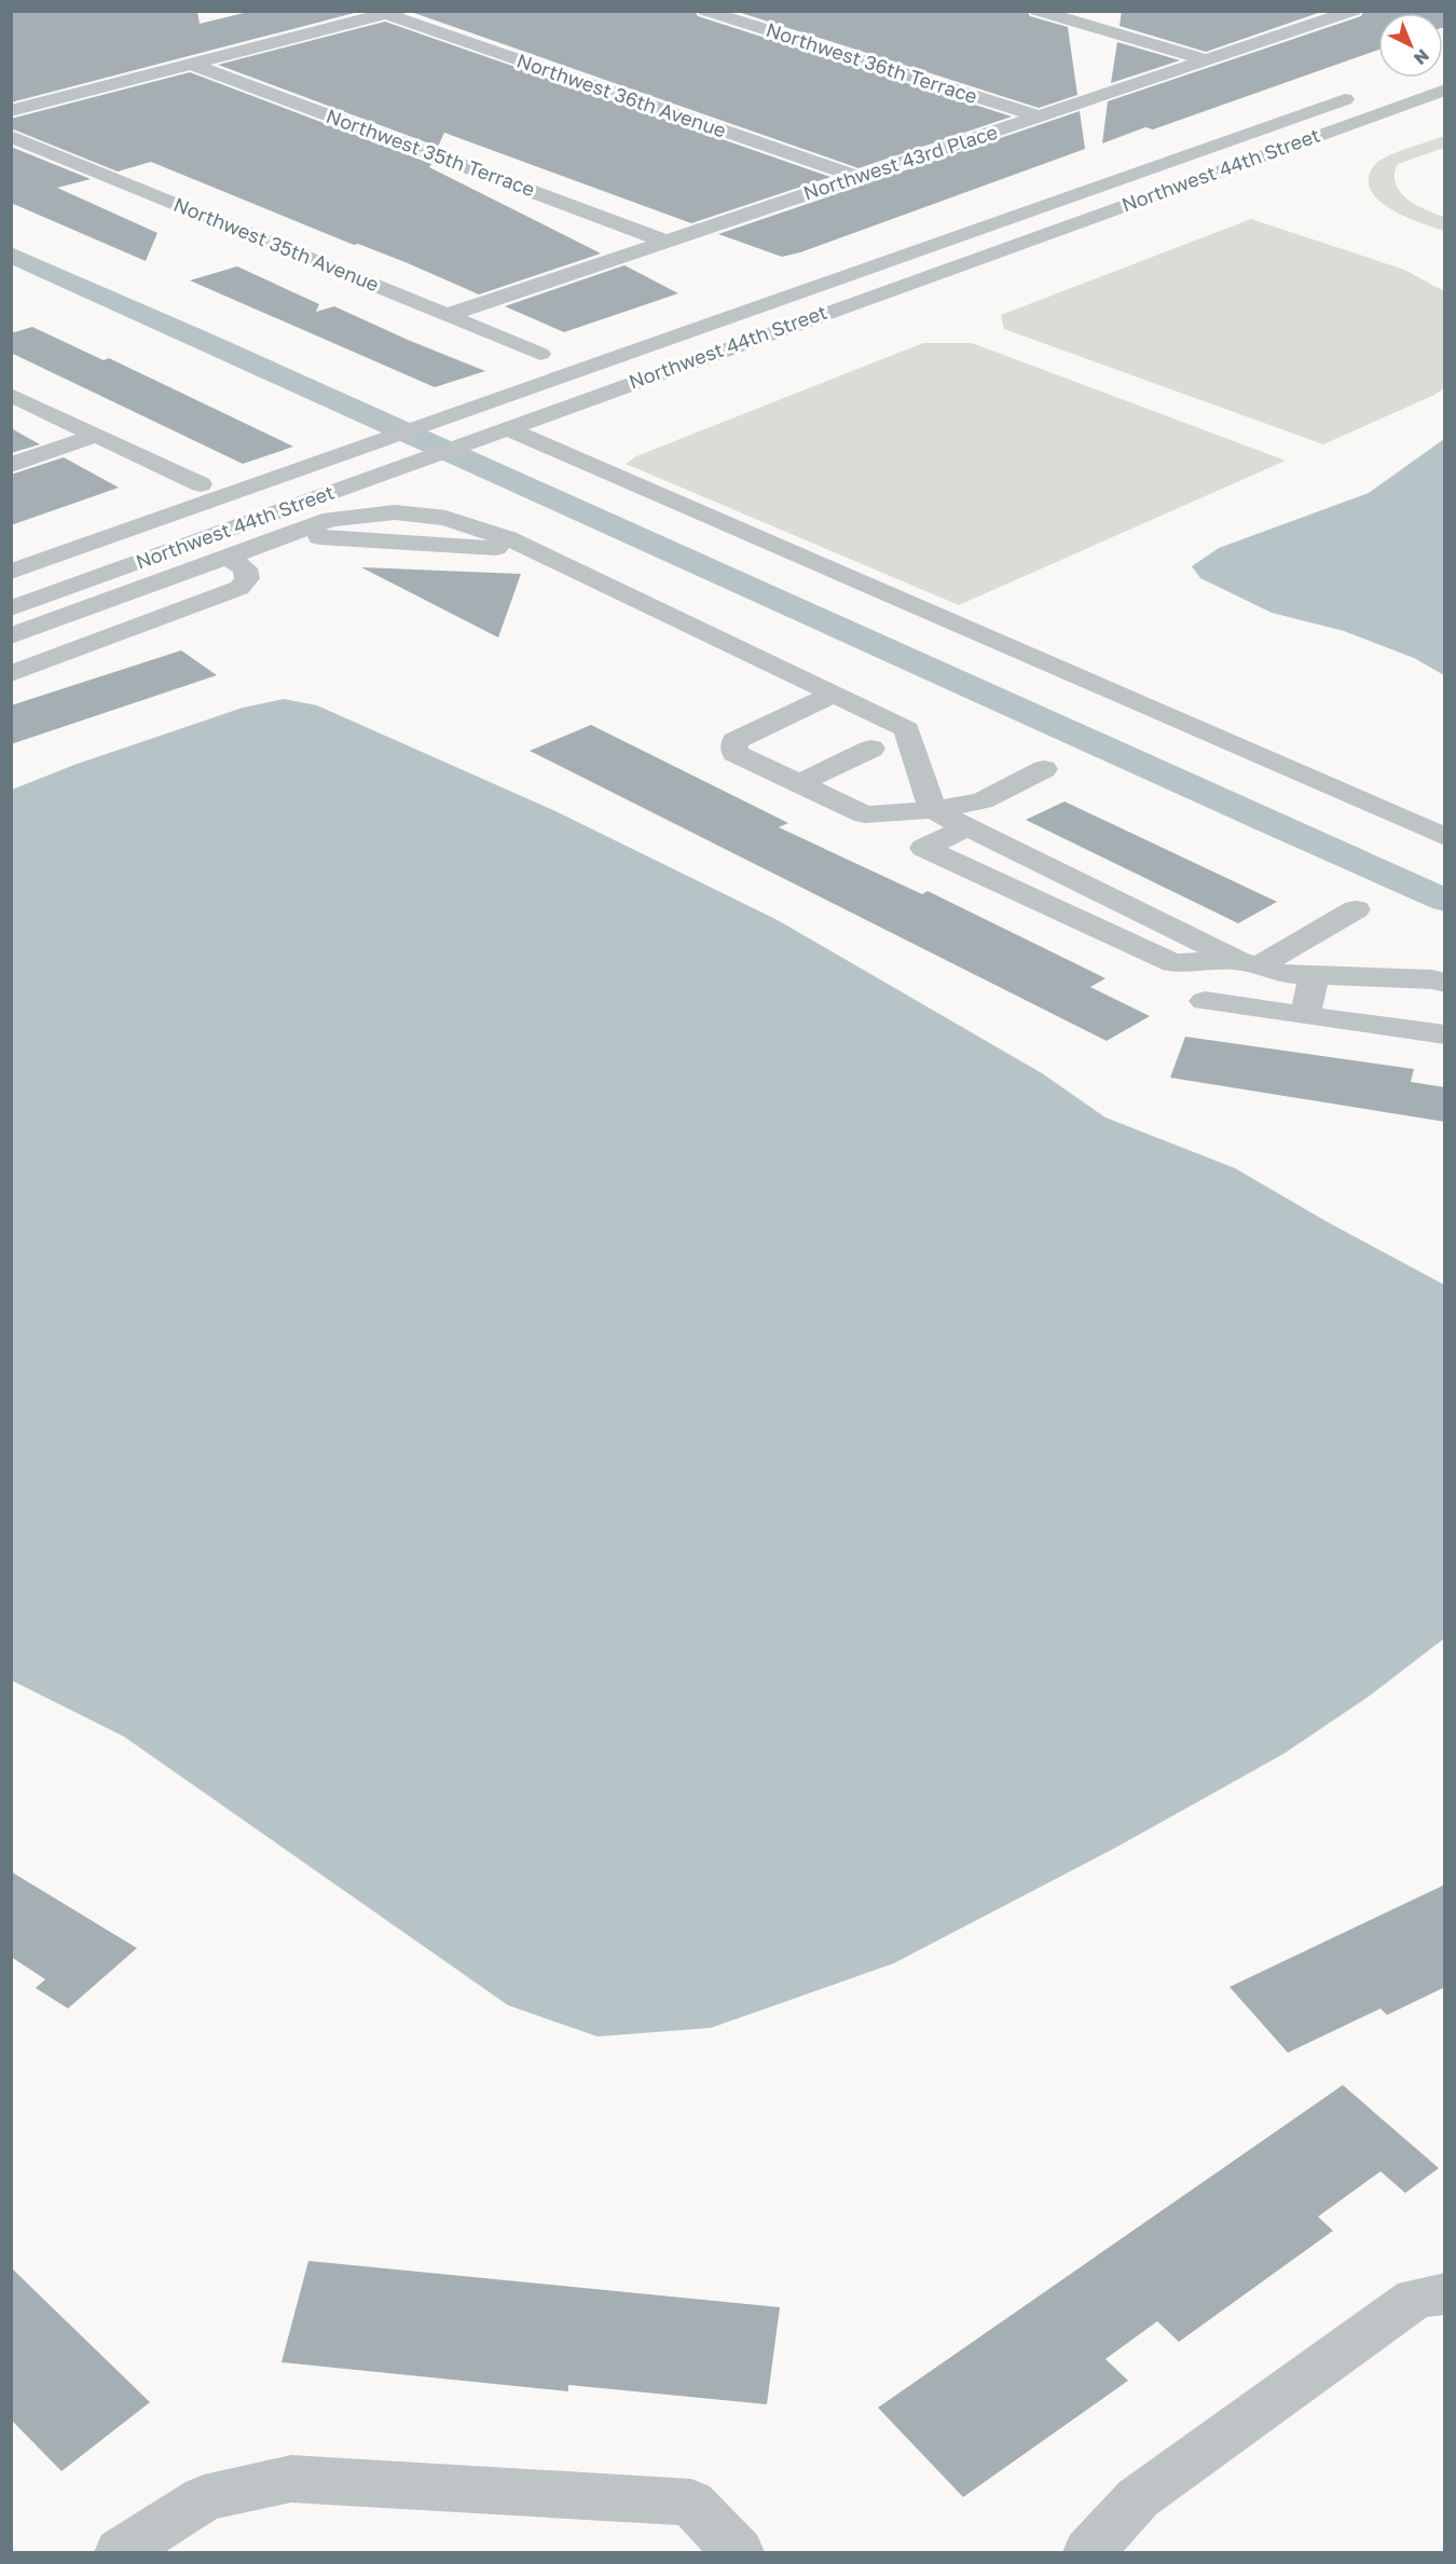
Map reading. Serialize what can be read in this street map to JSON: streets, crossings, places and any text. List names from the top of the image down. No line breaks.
{"streets":{"street":["Northwest 36th Terrace","Northwest 36th Avenue","Northwest 35th Terrace","Northwest 43rd Place","Northwest 44th Street","Northwest 35th Avenue"]},"crossings":[["Northwest 36th Terrace","Northwest 43rd Place"],["Northwest 36th Avenue","Northwest 43rd Place"],["Northwest 35th Terrace","Northwest 43rd Place"],["Northwest 43rd Place","Northwest 35th Avenue"]],"north":"bottom right"}
